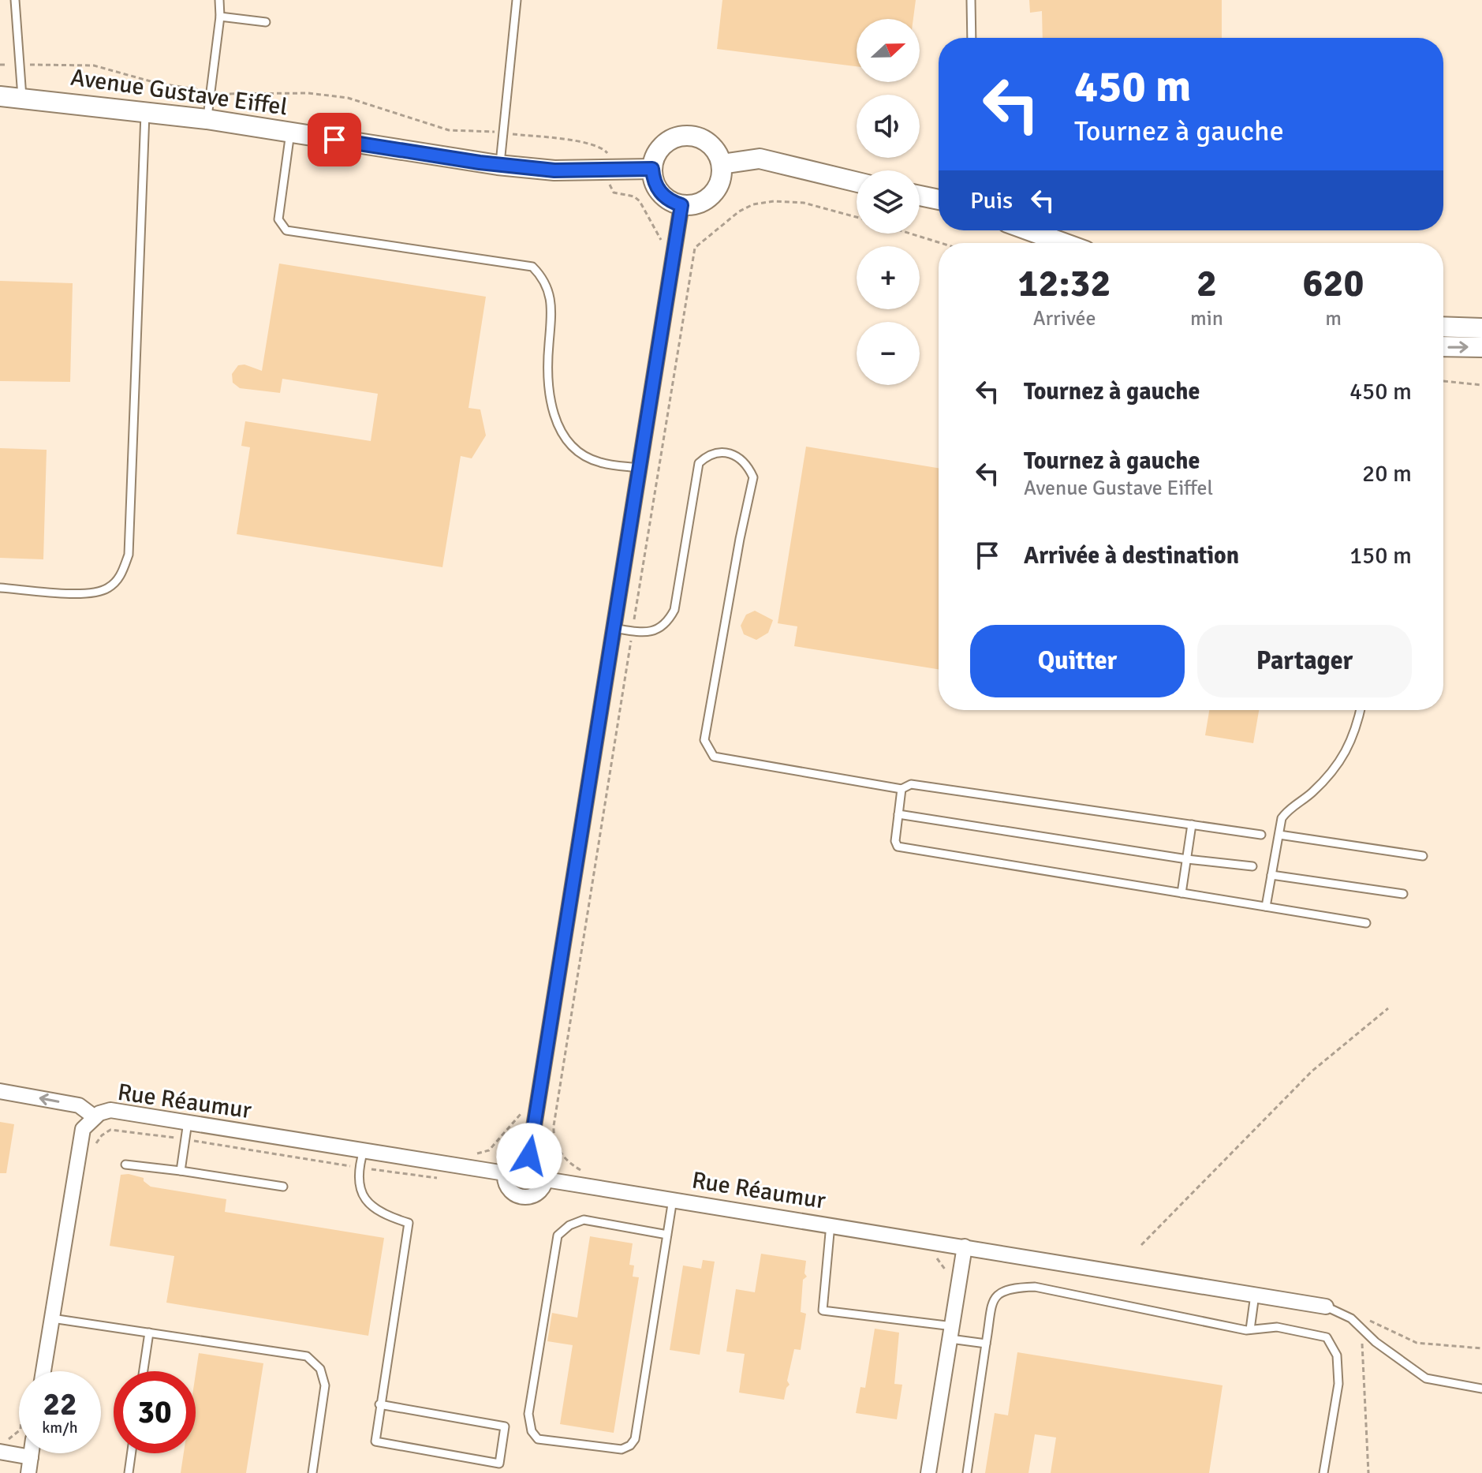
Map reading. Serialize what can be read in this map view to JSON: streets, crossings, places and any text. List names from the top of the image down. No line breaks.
{"streets":{"street":["Avenue Gustave Eiffel","Rue Réaumur"]},"north":"right","page":{"map_buttons":["+","−"],"turn":["450 m","Tournez à gauche"],"then":"Puis","eta":["12:32","Arrivée","2","min","620","m"],"list":[{"name":"Tournez à gauche","value":"450 m"},{"name":"Tournez à gauche","note":"Avenue Gustave Eiffel","value":"20 m"},{"name":"Arrivée à destination","value":"150 m"}],"buttons":["Quitter","Partager"],"speed":"22 km/h","limit":"30"}}
